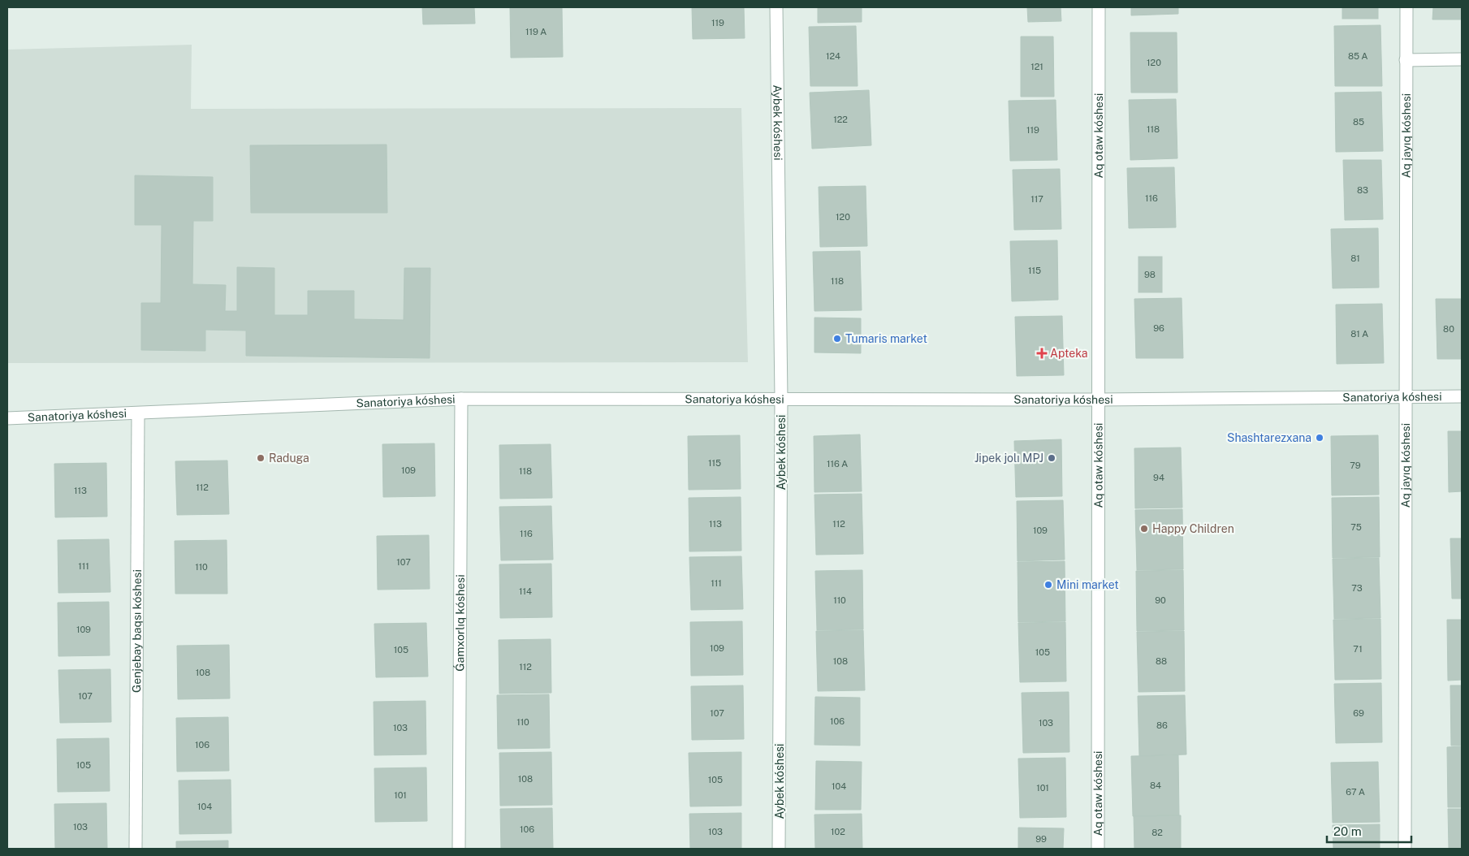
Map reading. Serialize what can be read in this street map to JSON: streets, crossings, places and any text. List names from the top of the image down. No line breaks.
{"streets":{"street":["Aybek kóshesi","Aq otaw kóshesi","Aq jayıq kóshesi","Sanatoriya kóshesi","Ǵamxorlıq kóshesi","Genjebay baqsı kóshesi"]},"crossings":[["Aybek kóshesi","Sanatoriya kóshesi"],["Aq otaw kóshesi","Sanatoriya kóshesi"],["Aq jayıq kóshesi","Sanatoriya kóshesi"],["Sanatoriya kóshesi","Ǵamxorlıq kóshesi"],["Sanatoriya kóshesi","Genjebay baqsı kóshesi"]],"places":{"other":["Tumaris market","Shashtarezxana","Raduga","Jipek jolı MPJ","Happy Children","Mini market"],"health":["Apteka"]},"house_numbers":["119","119 А","124","85 А","120","121","122","85","118","119","83","116","117","120","81","115","98","118","96","80","81 А","115","116 А","79","109","118","94","112","113","113","112","75","109","116","107","111","110","111","73","114","110","90","109","109","71","105","105","108","88","112","108","107","107","69","106","110","103","86","103","106","105","108","105","84","104","101","67 А","101","104","103","106","103","102","82","99"],"scale_bar":"20 m"}
